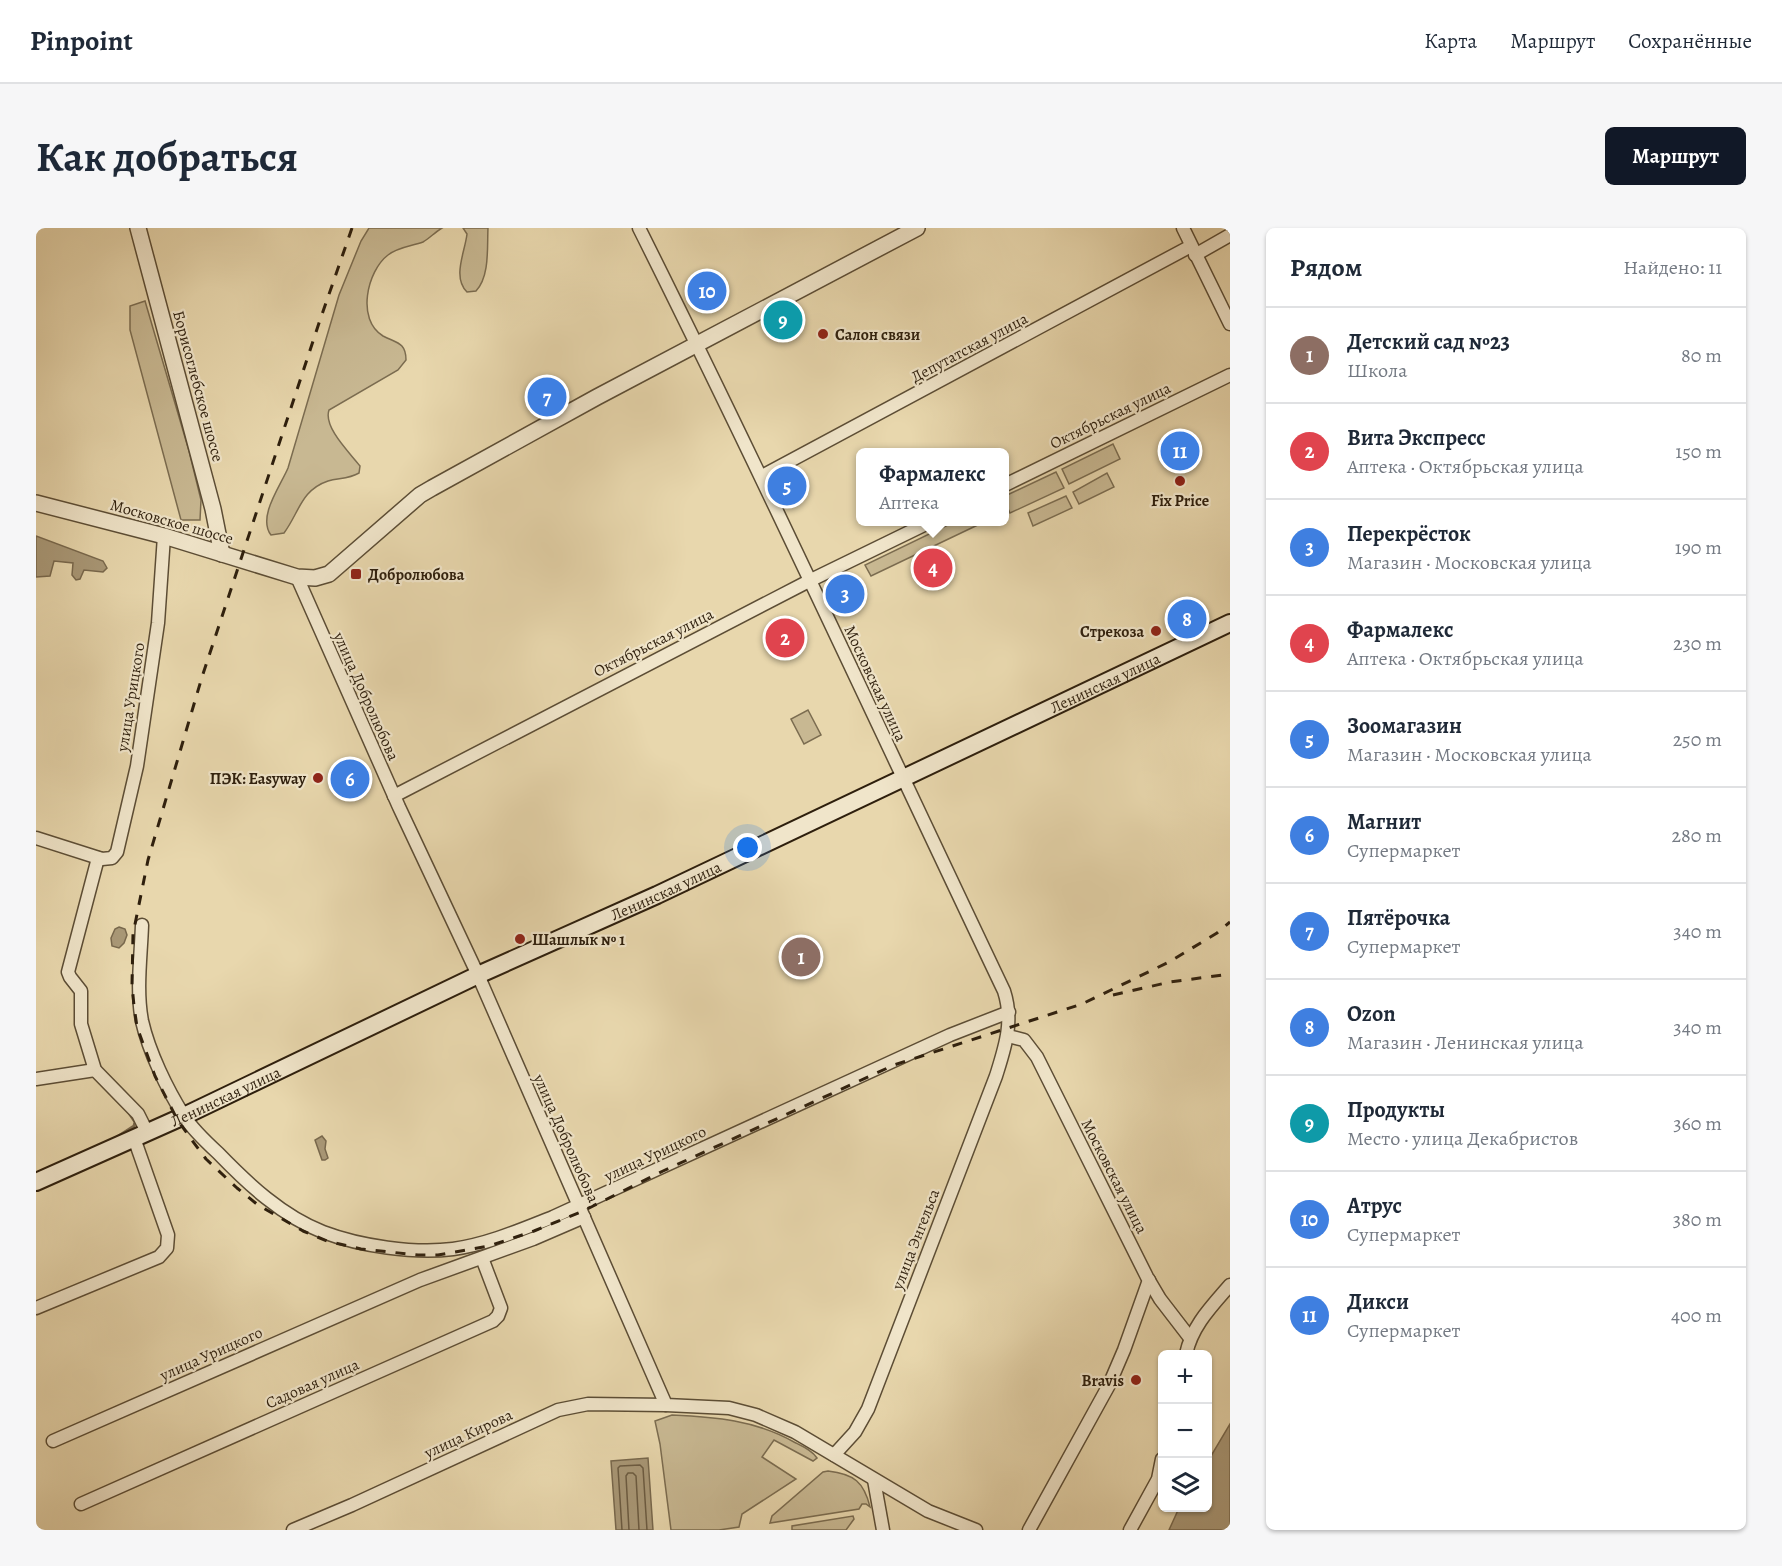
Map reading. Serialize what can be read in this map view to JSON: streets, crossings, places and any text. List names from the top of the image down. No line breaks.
{"streets":{"main road":["Ленинская улица"],"street":["Депутатская улица","Борисоглебское шоссе","Октябрьская улица","Московское шоссе","Московская улица","улица Добролюбова","улица Урицкого","улица Энгельса","Садовая улица","улица Кирова"]},"crossings":[["Депутатская улица","Московская улица"],["Борисоглебское шоссе","Московское шоссе"],["Октябрьская улица","Московская улица"],["Октябрьская улица","улица Добролюбова"],["Московское шоссе","улица Добролюбова"],["Московское шоссе","улица Урицкого"],["Ленинская улица","Московская улица"],["Ленинская улица","улица Добролюбова"],["Ленинская улица","улица Урицкого"],["Московская улица","улица Урицкого"],["Московская улица","улица Энгельса"],["улица Добролюбова","улица Урицкого"],["улица Добролюбова","улица Кирова"],["улица Урицкого","Садовая улица"]],"places":{"other":["Салон связи","Fix Price","Стрекоза","ПЭК: Easyway","Шашлык № 1","Bravis"],"transit":["Добролюбова"]},"page":{"header":"Pinpoint","nav":["Карта","Маршрут","Сохранённые"],"buttons":"Маршрут","title":"Как добраться","heading":["Рядом","Найдено: 11"],"pins":["10","9","7","11","5","4","3","8","2","6","1"],"list":[{"mark":"1","name":"Детский сад №23","note":"Школа","value":"80 m"},{"mark":"2","name":"Вита Экспресс","note":"Аптека · Октябрьская улица","value":"150 m"},{"mark":"3","name":"Перекрёсток","note":"Магазин · Московская улица","value":"190 m"},{"mark":"4","name":"Фармалекс","note":"Аптека · Октябрьская улица","value":"230 m"},{"mark":"5","name":"Зоомагазин","note":"Магазин · Московская улица","value":"250 m"},{"mark":"6","name":"Магнит","note":"Супермаркет","value":"280 m"},{"mark":"7","name":"Пятёрочка","note":"Супермаркет","value":"340 m"},{"mark":"8","name":"Ozon","note":"Магазин · Ленинская улица","value":"340 m"},{"mark":"9","name":"Продукты","note":"Место · улица Декабристов","value":"360 m"},{"mark":"10","name":"Атрус","note":"Супермаркет","value":"380 m"},{"mark":"11","name":"Дикси","note":"Супермаркет","value":"400 m"}],"popup":["Фармалекс","Аптека"],"map_buttons":["+","−"]}}
